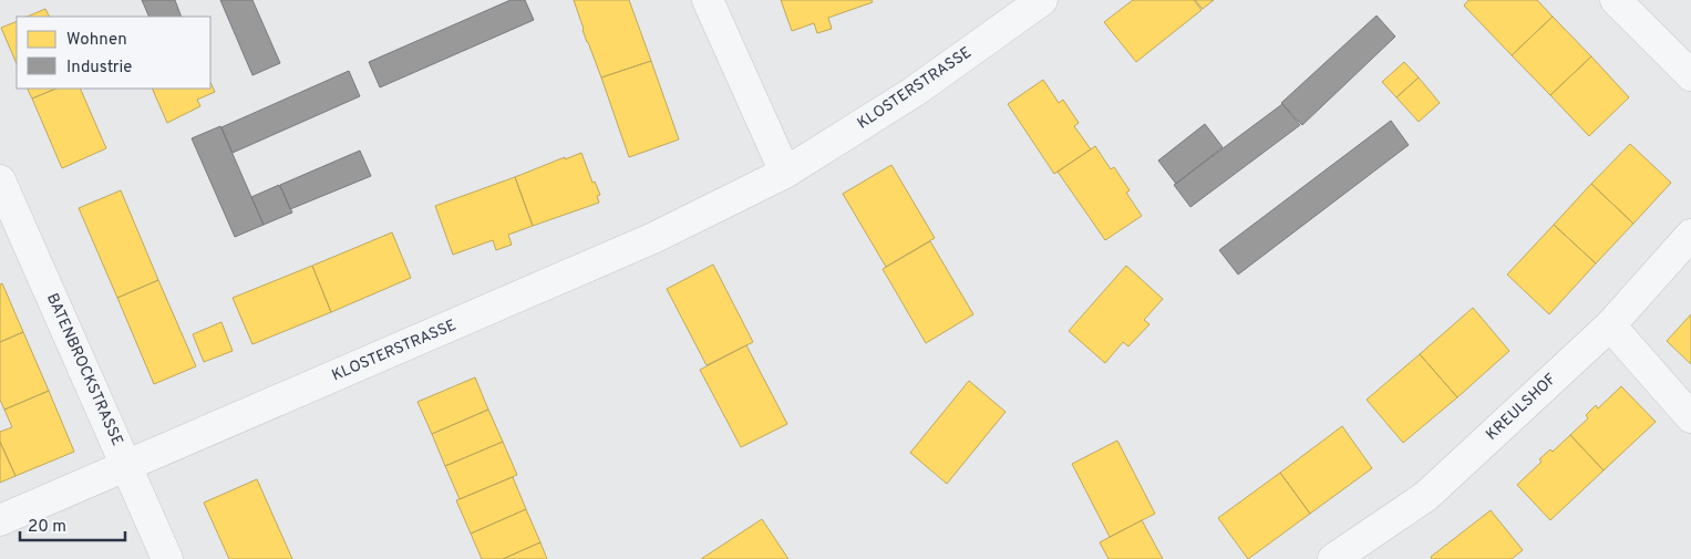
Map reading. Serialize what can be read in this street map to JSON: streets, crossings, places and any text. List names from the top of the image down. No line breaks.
{"streets":{"street":["KLOSTERSTRASSE","BATENBROCKSTRASSE","KREULSHOF"]},"crossings":[["KLOSTERSTRASSE","BATENBROCKSTRASSE"]],"legend":["Wohnen","Industrie"],"scale_bar":"20 m"}
